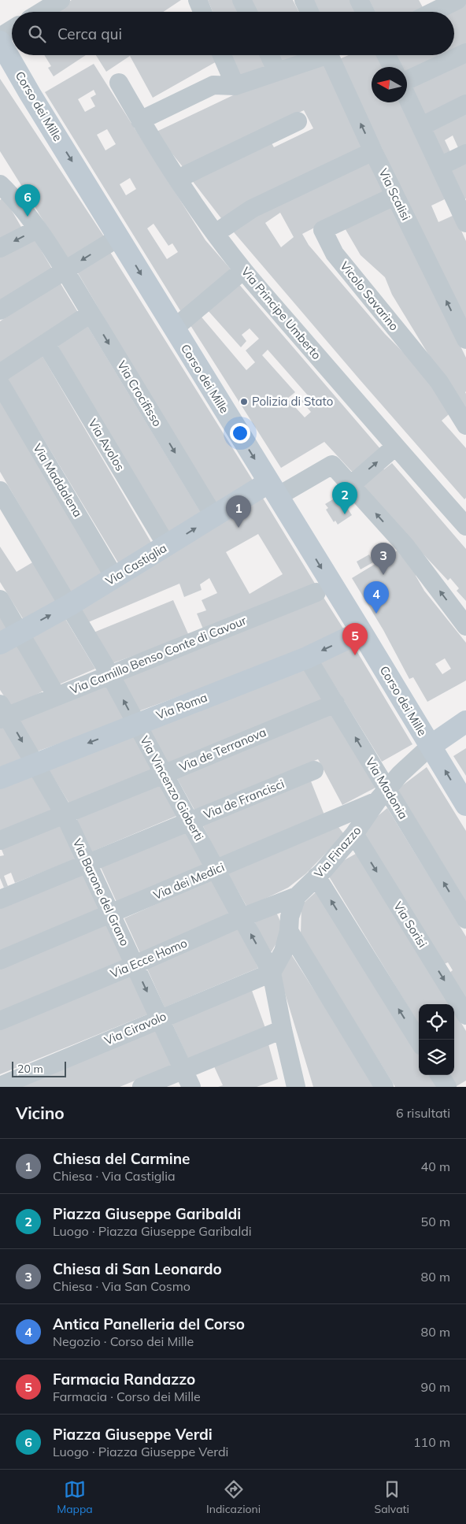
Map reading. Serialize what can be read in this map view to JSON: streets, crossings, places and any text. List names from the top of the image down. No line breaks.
{"streets":{"street":["Corso dei Mille","Via Scalisi","Vicolo Savarino","Via Principe Umberto","Via Crocifisso","Via Avolos","Via Maddalena","Via Castiglia","Via Camillo Benso Conte di Cavour","Via Roma","Via de Terranova","Via Vincenzo Gioberti","Via Madonia","Via de Francisci","Via Finazzo","Via dei Medici","Via Barone del Grano","Via Sorisi","Via Ecce Homo","Via Ciravolo"]},"crossings":[["Corso dei Mille","Via Castiglia"],["Corso dei Mille","Via Roma"],["Corso dei Mille","Via Finazzo"],["Via Scalisi","Vicolo Savarino"],["Via Crocifisso","Via Castiglia"],["Via Avolos","Via Castiglia"],["Via Maddalena","Via Castiglia"],["Via Castiglia","Via Vincenzo Gioberti"],["Via Camillo Benso Conte di Cavour","Via Vincenzo Gioberti"],["Via Camillo Benso Conte di Cavour","Via Barone del Grano"],["Via Roma","Via Vincenzo Gioberti"],["Via Roma","Via Madonia"],["Via Roma","Via Barone del Grano"],["Via de Terranova","Via Vincenzo Gioberti"],["Via de Terranova","Via Madonia"],["Via de Terranova","Via Barone del Grano"],["Via Vincenzo Gioberti","Via de Francisci"],["Via Vincenzo Gioberti","Via Finazzo"],["Via Vincenzo Gioberti","Via dei Medici"],["Via Vincenzo Gioberti","Via Ecce Homo"],["Via Vincenzo Gioberti","Via Ciravolo"],["Via Madonia","Via Finazzo"],["Via Madonia","Via dei Medici"],["Via de Francisci","Via Barone del Grano"],["Via Finazzo","Via dei Medici"],["Via Finazzo","Via Sorisi"],["Via Finazzo","Via Ecce Homo"],["Via Finazzo","Via Ciravolo"],["Via dei Medici","Via Barone del Grano"],["Via Barone del Grano","Via Ecce Homo"],["Via Barone del Grano","Via Ciravolo"]],"one_way":["Corso dei Mille","Via Crocifisso","Via Castiglia","Via Roma"],"places":["Polizia di Stato"],"scale_bar":"20 m","north":"left","page":{"search":"Cerca qui","pins":["6","2","1","3","4","5"],"scale":"20 m","heading":["Vicino","6 risultati"],"list":[{"mark":"1","name":"Chiesa del Carmine","note":"Chiesa · Via Castiglia","value":"40 m"},{"mark":"2","name":"Piazza Giuseppe Garibaldi","note":"Luogo · Piazza Giuseppe Garibaldi","value":"50 m"},{"mark":"3","name":"Chiesa di San Leonardo","note":"Chiesa · Via San Cosmo","value":"80 m"},{"mark":"4","name":"Antica Panelleria del Corso","note":"Negozio · Corso dei Mille","value":"80 m"},{"mark":"5","name":"Farmacia Randazzo","note":"Farmacia · Corso dei Mille","value":"90 m"},{"mark":"6","name":"Piazza Giuseppe Verdi","note":"Luogo · Piazza Giuseppe Verdi","value":"110 m"}],"nav":["Mappa","Indicazioni","Salvati"]}}
